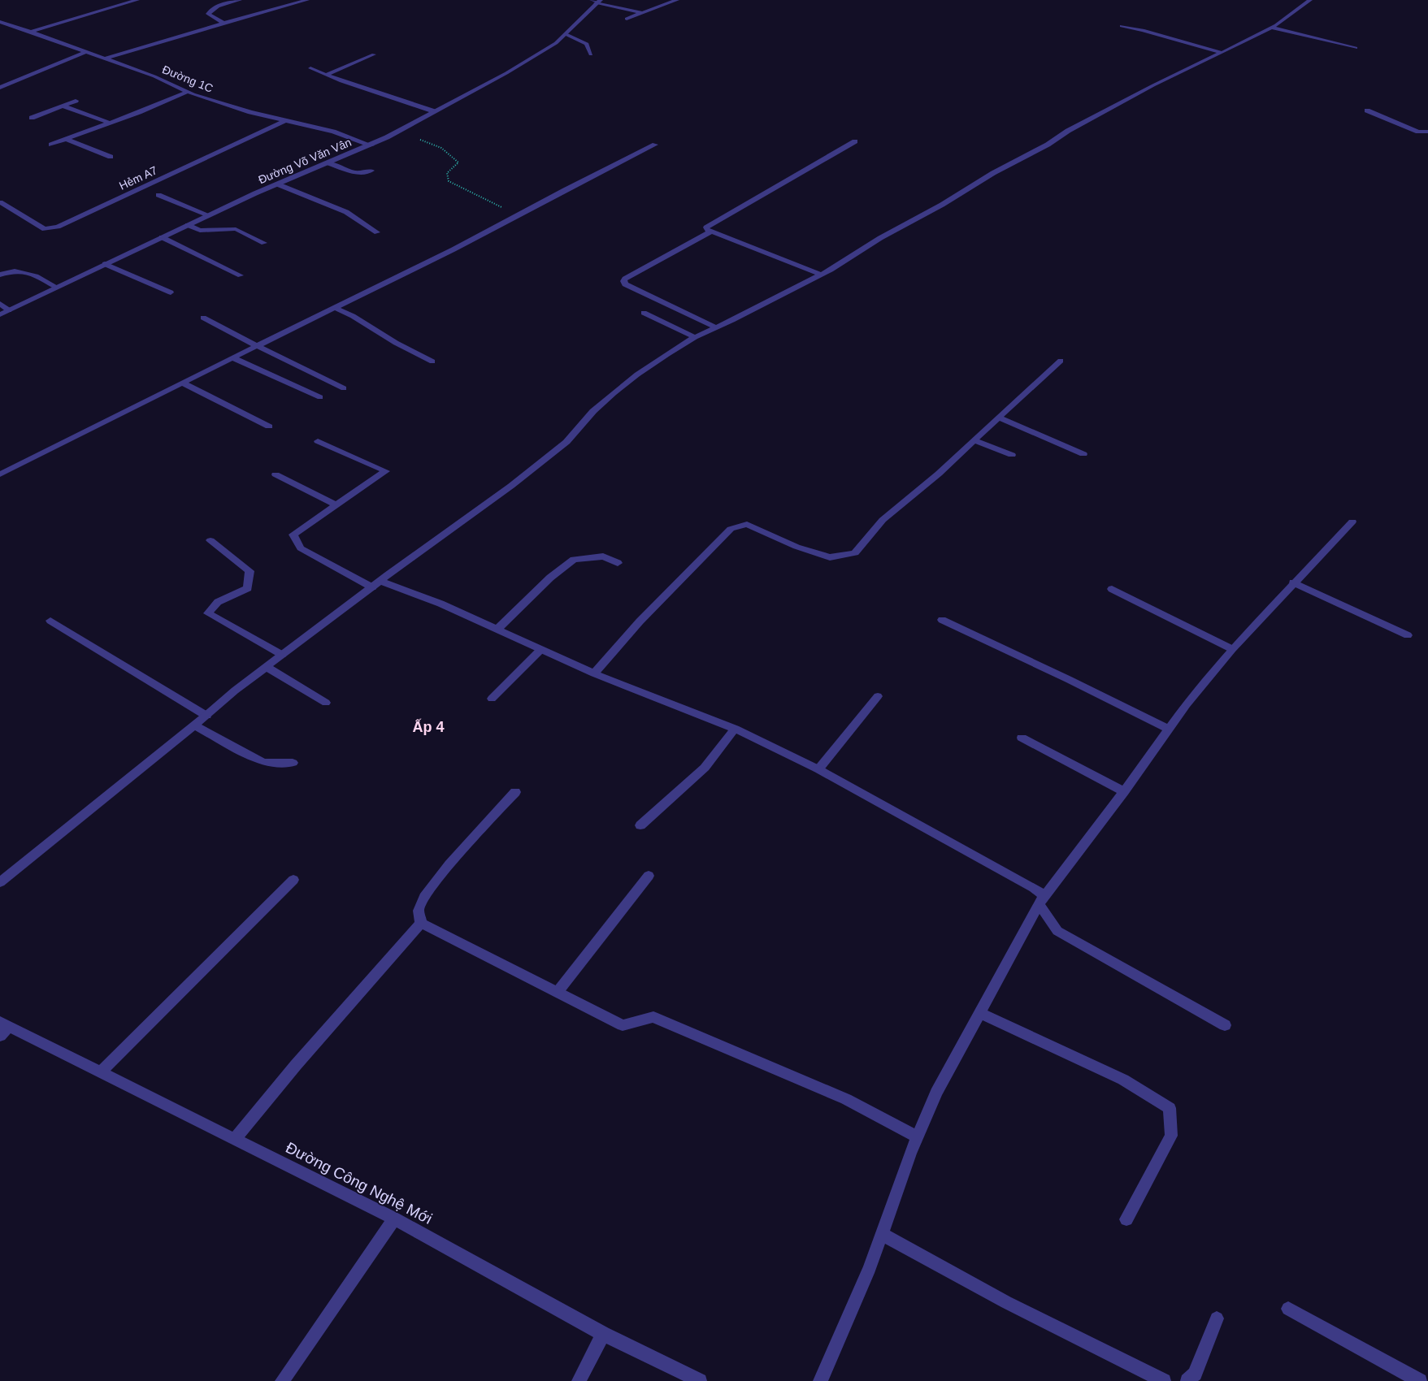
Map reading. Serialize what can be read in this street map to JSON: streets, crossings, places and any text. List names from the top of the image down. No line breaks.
{"streets":{"street":["Đường 1C","Đường Võ Văn Vân","Hẻm A7","Đường Công Nghệ Mới"]},"crossings":[["Đường 1C","Đường Võ Văn Vân"],["Đường 1C","Hẻm A7"]],"districts":["Ấp 4"]}
